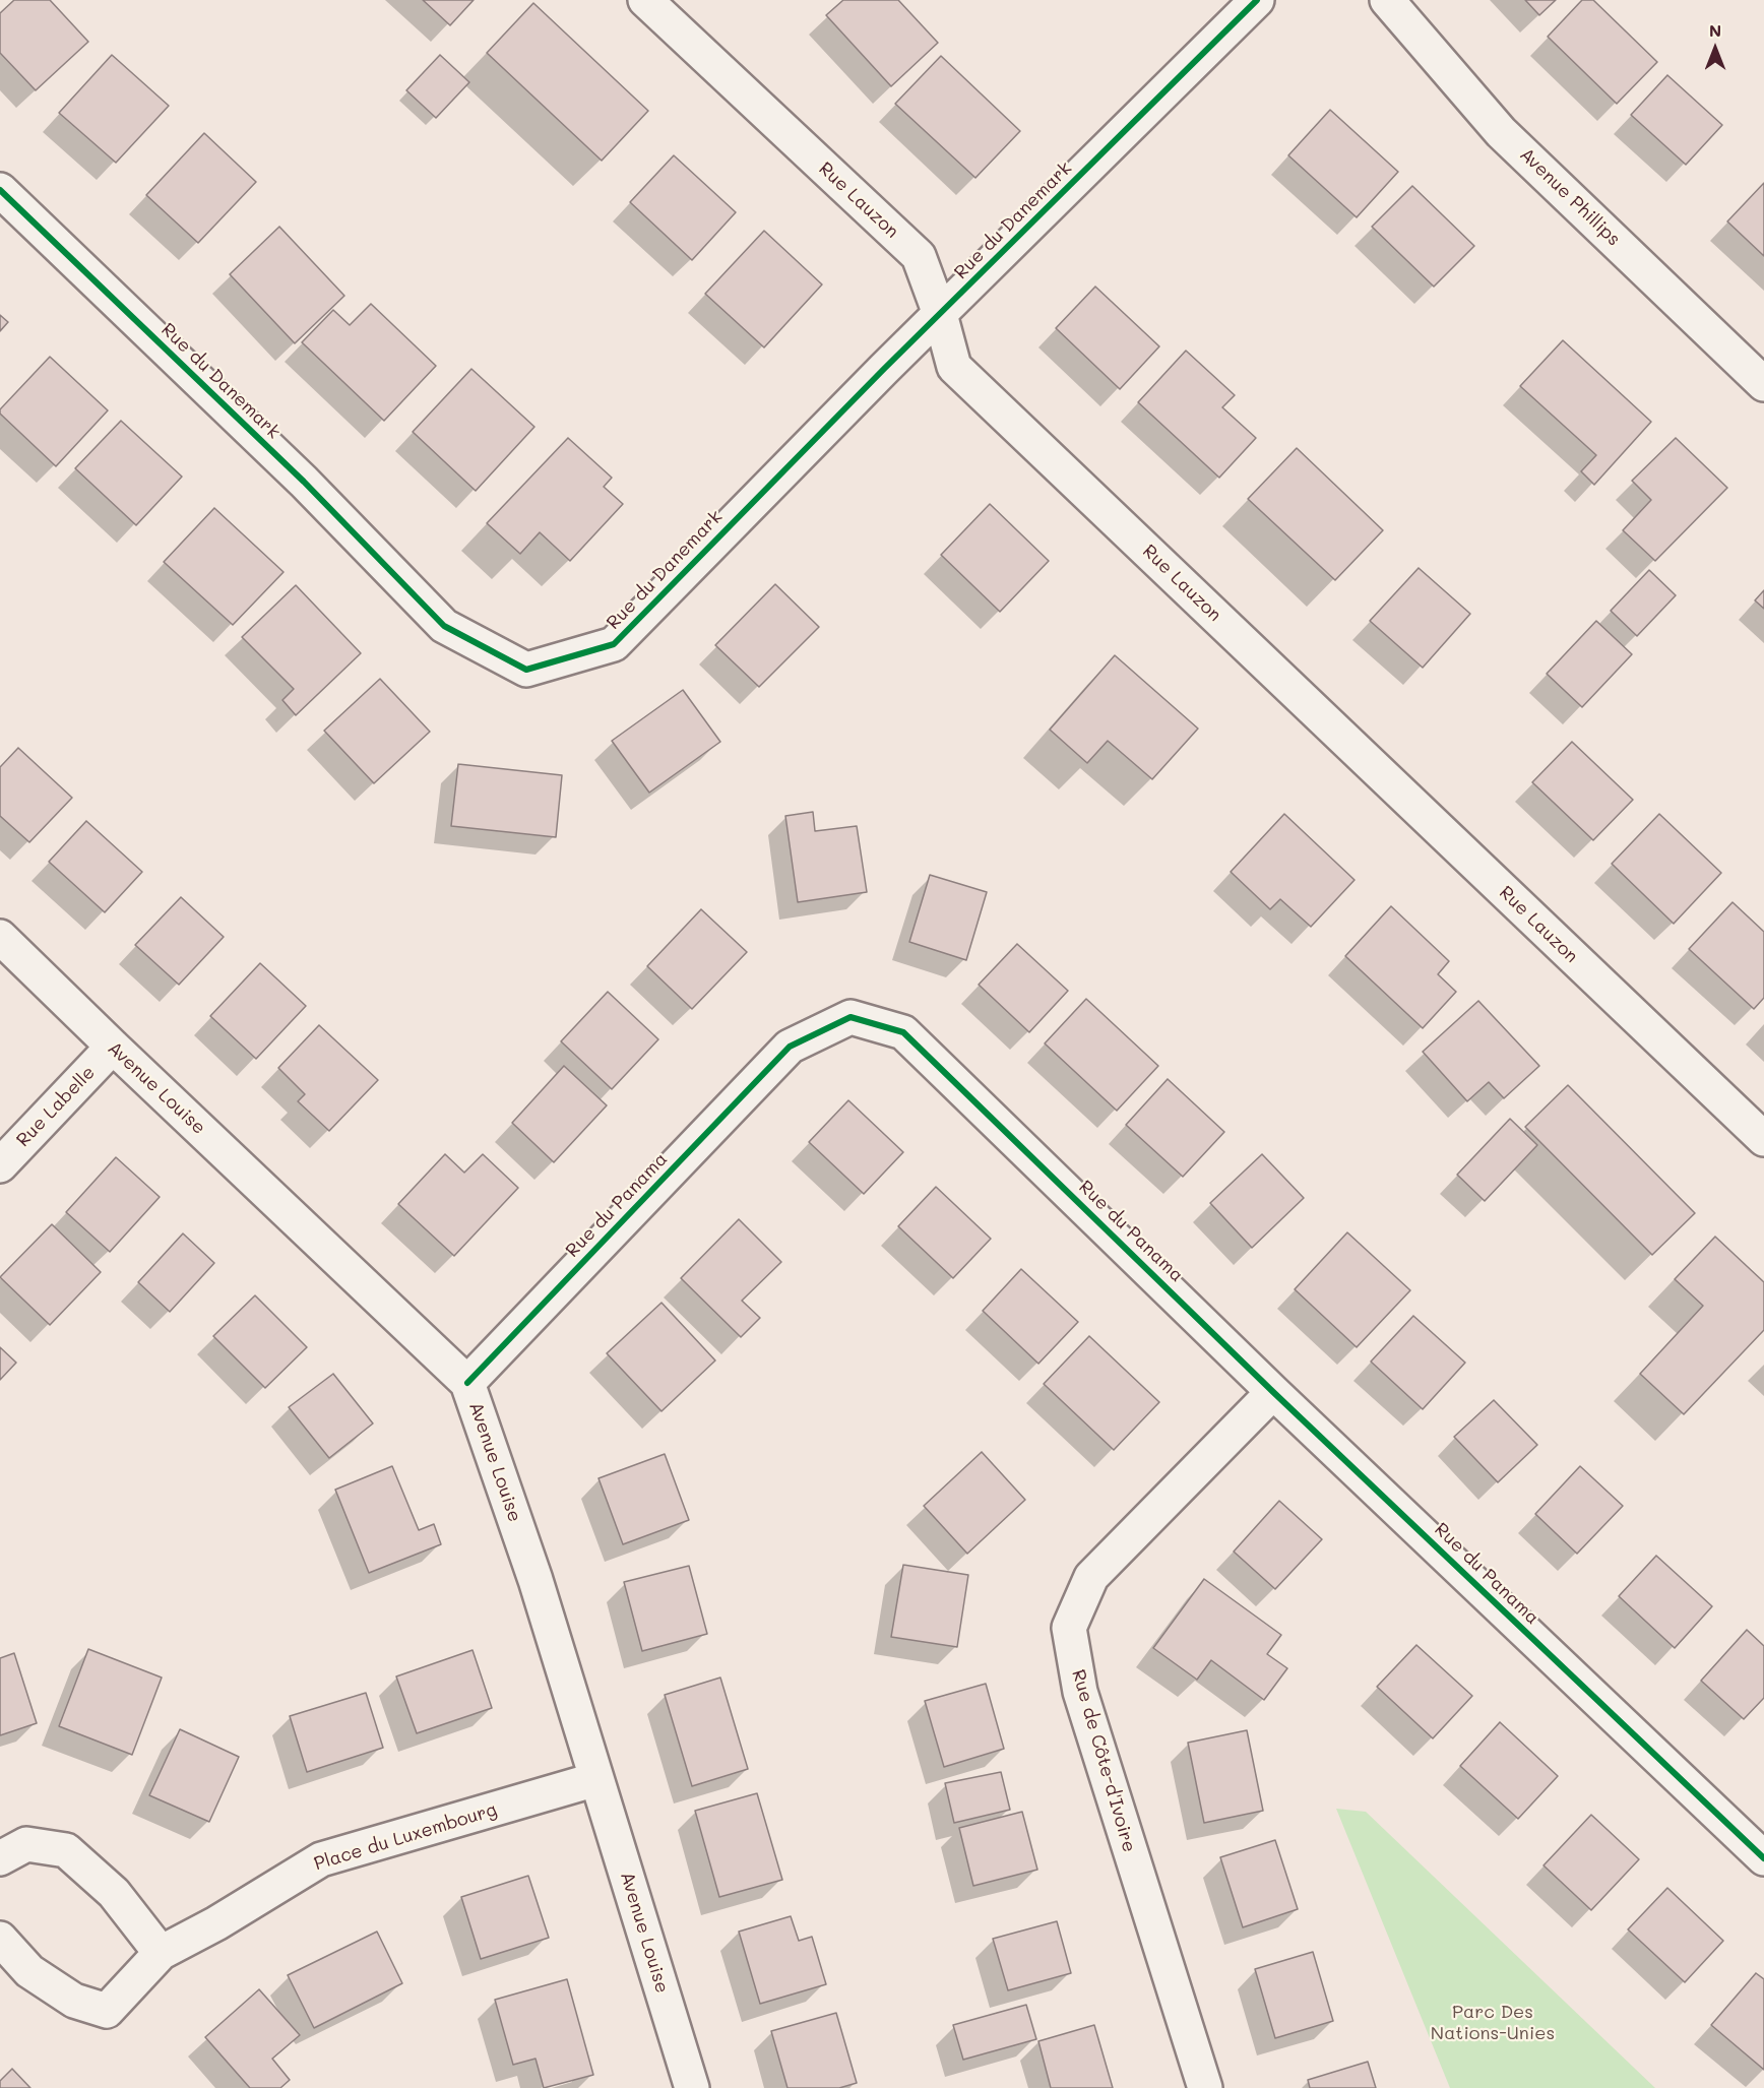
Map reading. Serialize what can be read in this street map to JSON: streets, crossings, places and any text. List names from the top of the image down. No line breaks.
{"streets":{"street":["Avenue Phillips","Rue Lauzon","Rue du Danemark","Avenue Louise","Rue Labelle","Rue du Panama","Rue de Côte-d'Ivoire","Place du Luxembourg"]},"crossings":[["Rue Lauzon","Rue du Danemark"],["Avenue Louise","Rue Labelle"],["Avenue Louise","Rue du Panama"],["Avenue Louise","Place du Luxembourg"],["Rue du Panama","Rue de Côte-d'Ivoire"]],"parks":["Parc Des Nations-Unies"],"north":"top"}
